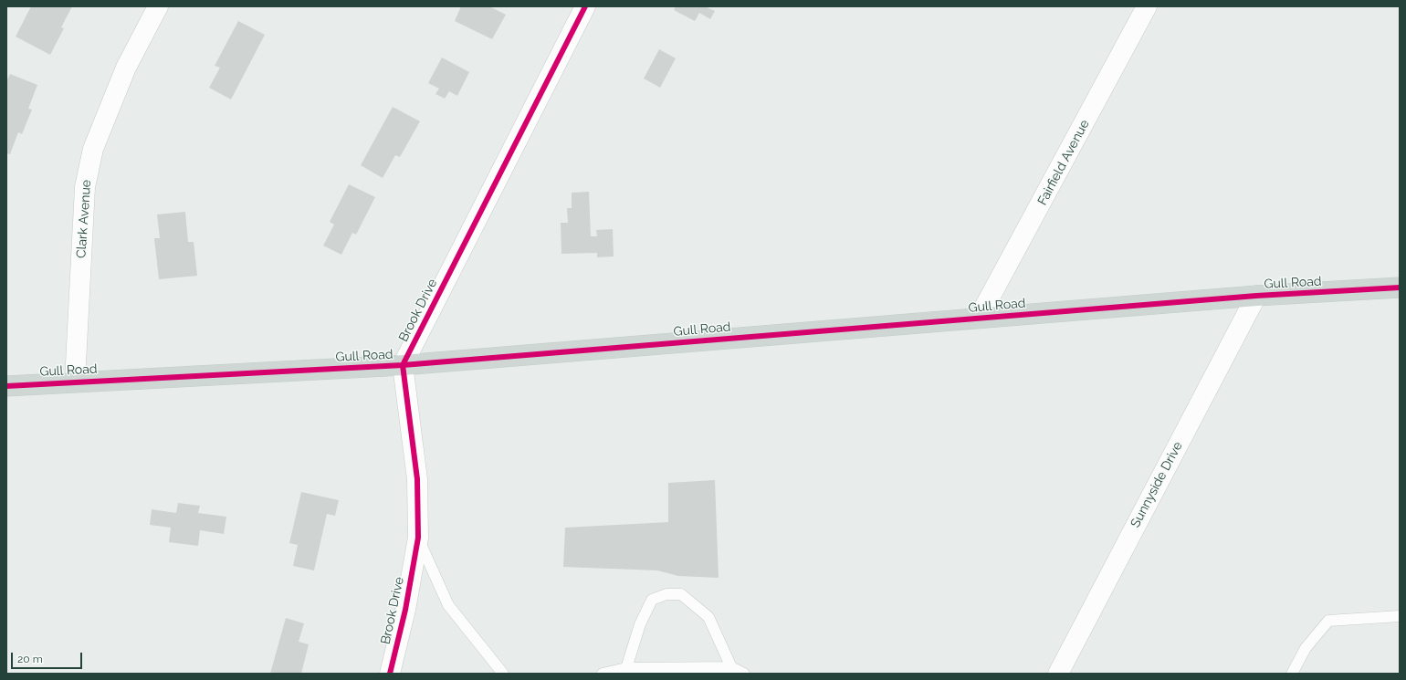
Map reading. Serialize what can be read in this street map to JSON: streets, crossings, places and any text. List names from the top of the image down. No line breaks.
{"streets":{"main road":["Gull Road"],"street":["Fairfield Avenue","Clark Avenue","Brook Drive","Sunnyside Drive"]},"crossings":[["Fairfield Avenue","Gull Road"],["Clark Avenue","Gull Road"],["Gull Road","Brook Drive"],["Gull Road","Sunnyside Drive"]],"scale_bar":"20 m"}
